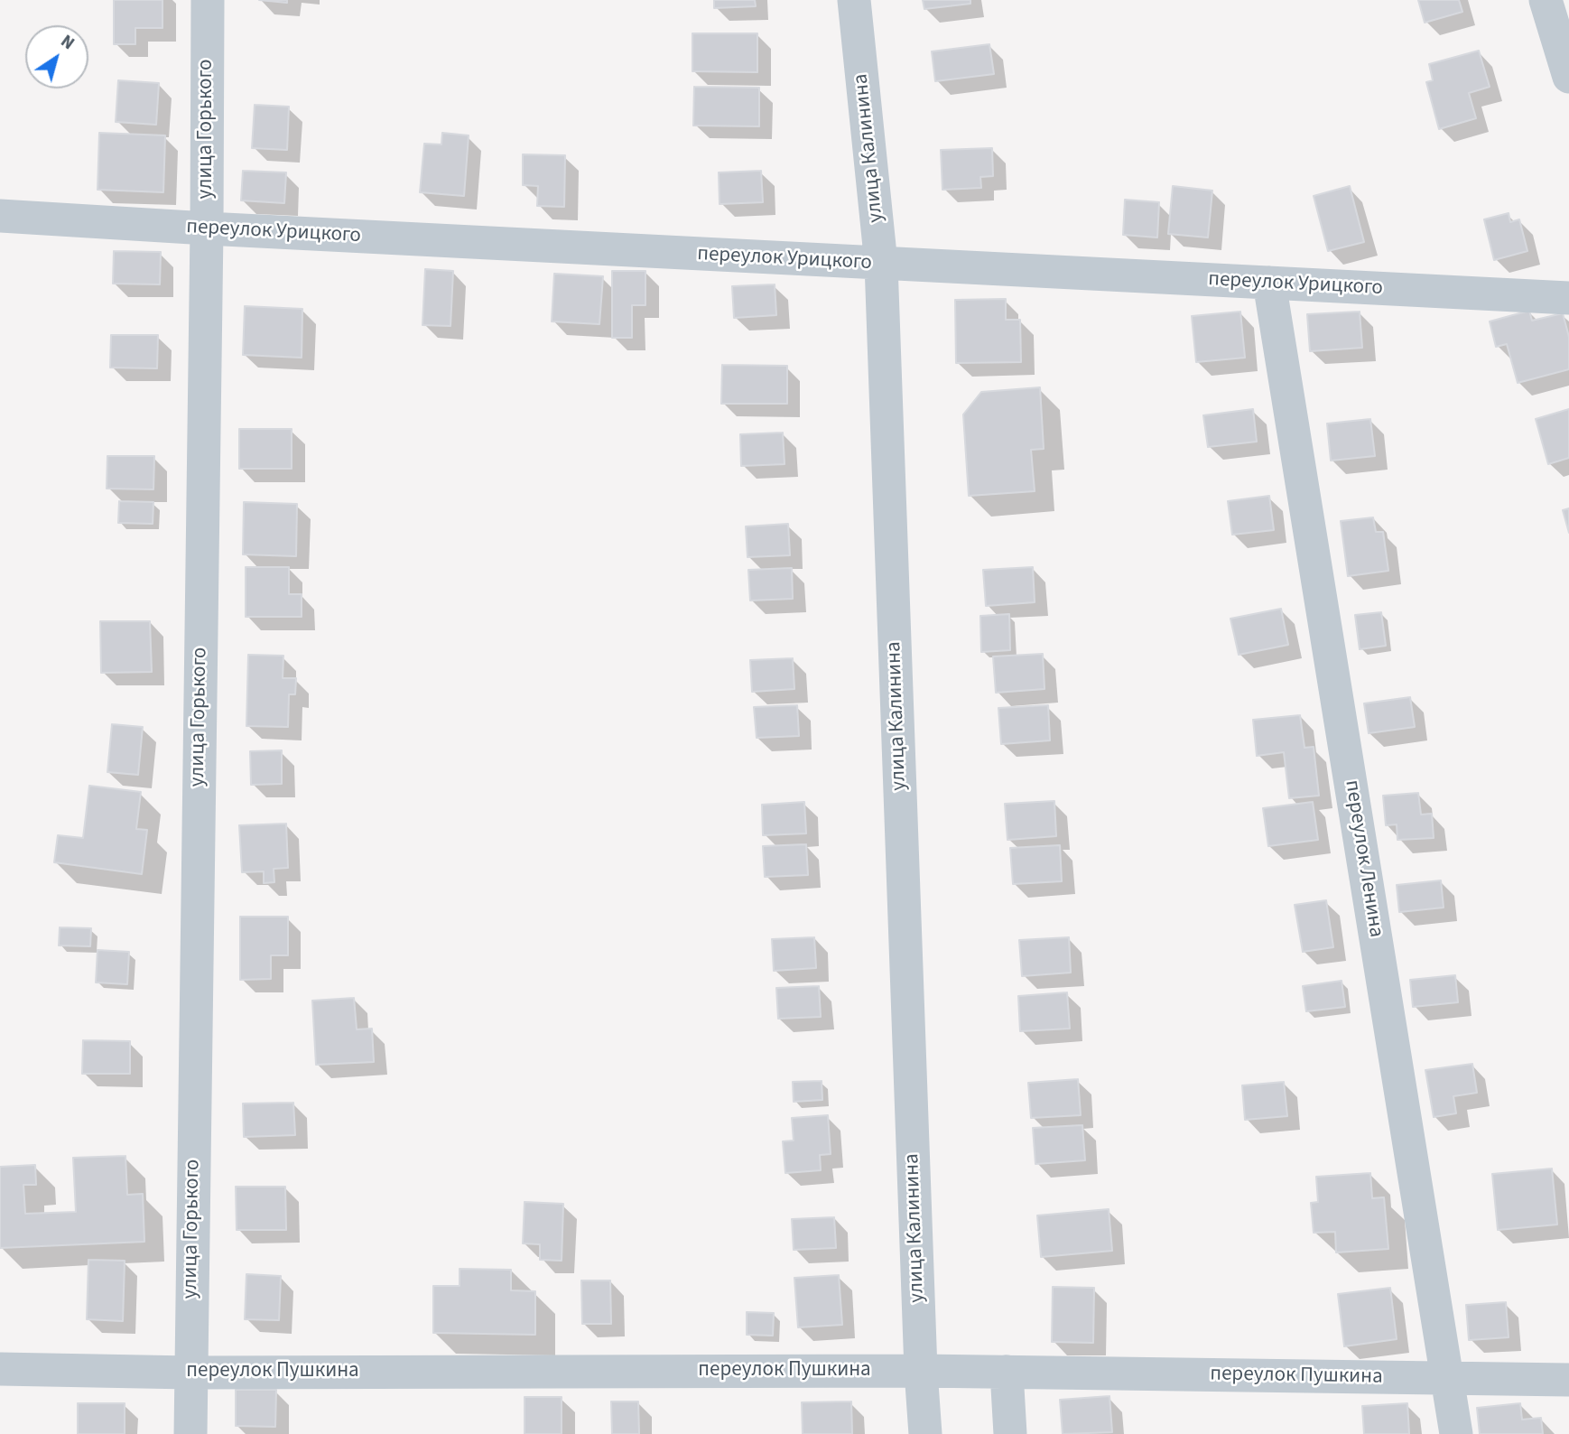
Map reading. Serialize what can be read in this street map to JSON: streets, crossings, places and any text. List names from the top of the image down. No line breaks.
{"streets":{"street":["улица Горького","улица Калинина","переулок Урицкого","переулок Ленина","переулок Пушкина"]},"crossings":[["улица Горького","переулок Урицкого"],["улица Горького","переулок Пушкина"],["улица Калинина","переулок Урицкого"],["улица Калинина","переулок Пушкина"],["переулок Урицкого","переулок Ленина"],["переулок Ленина","переулок Пушкина"]],"north":"top right"}
